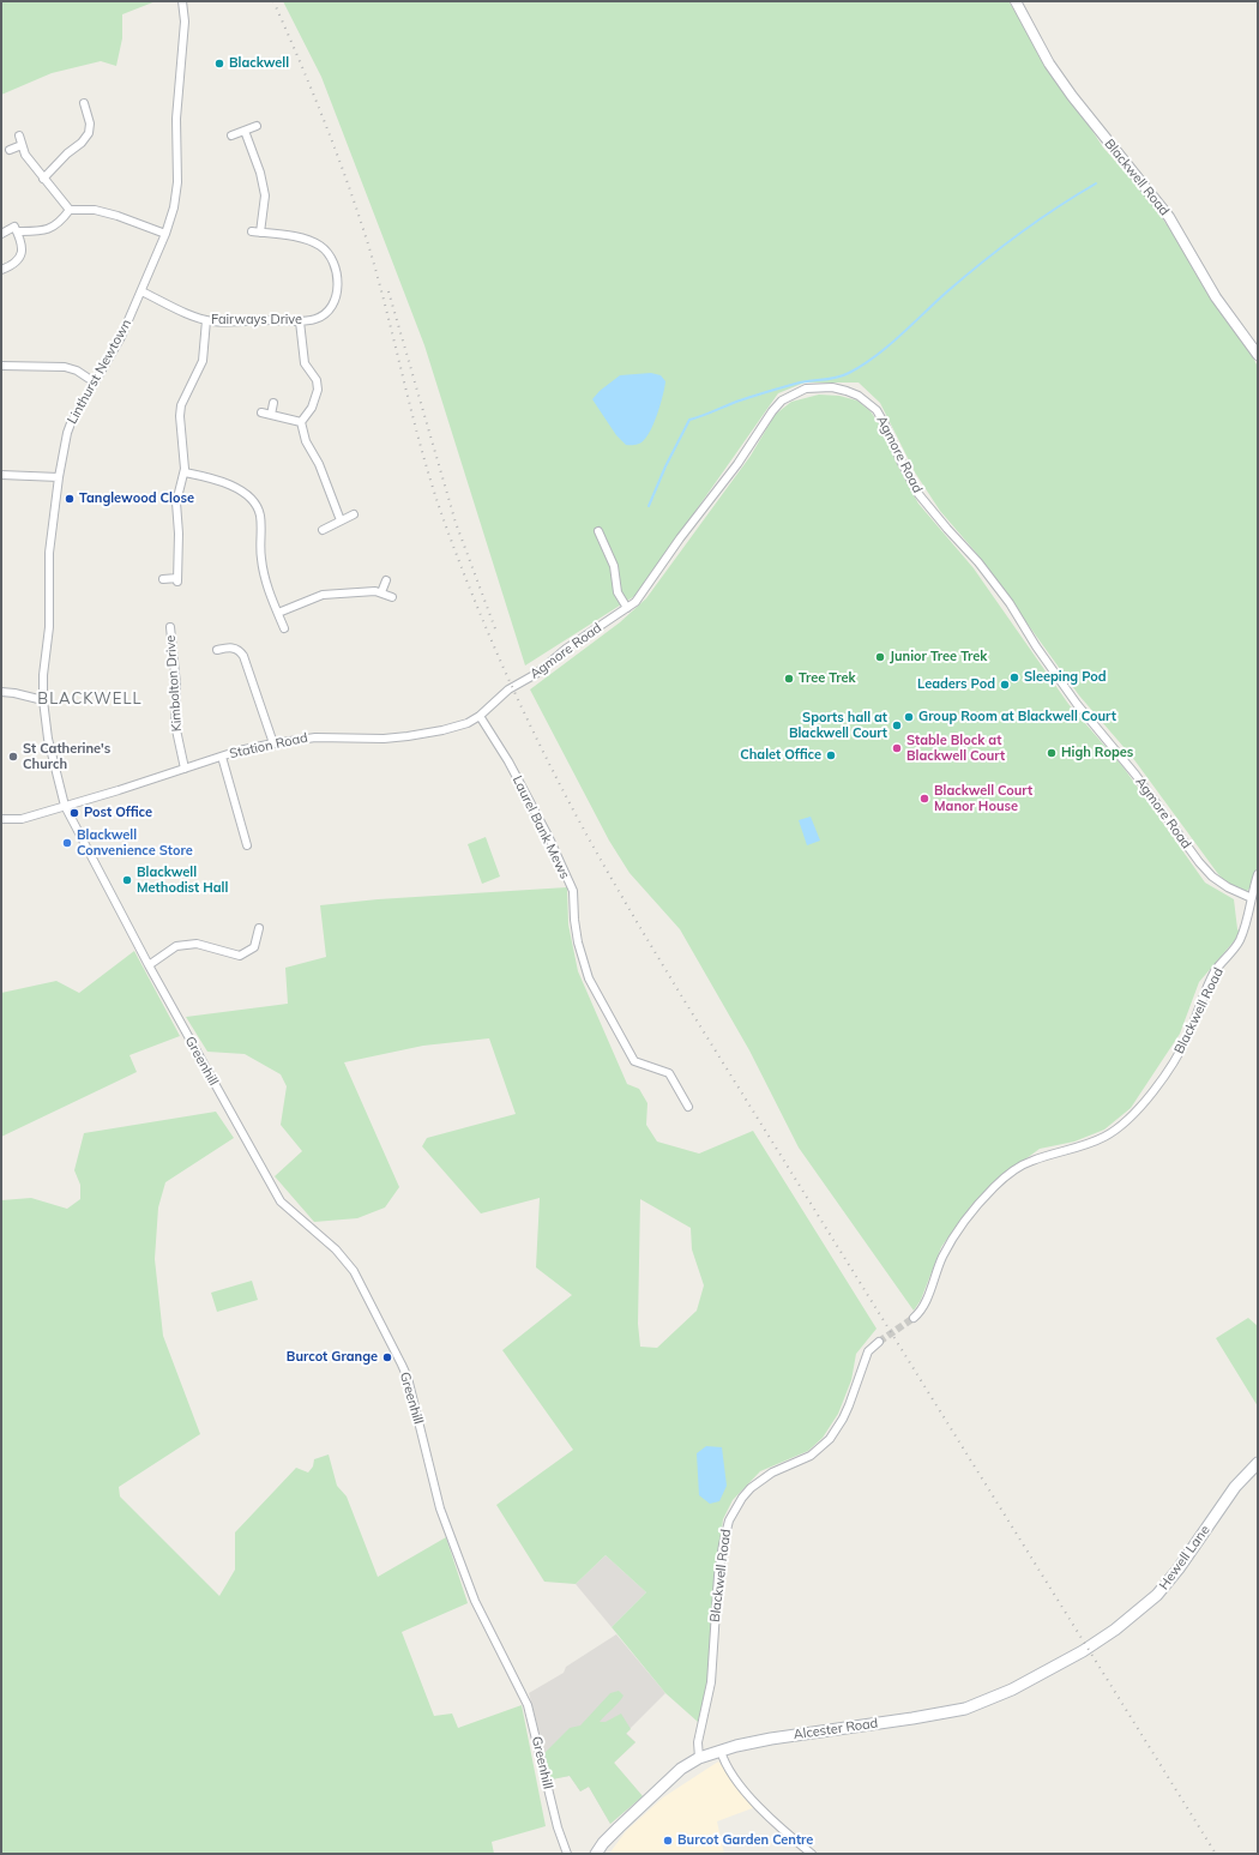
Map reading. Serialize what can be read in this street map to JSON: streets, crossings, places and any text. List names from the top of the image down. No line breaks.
{"streets":{"main road":["Hewell Lane","Alcester Road"],"street":["Blackwell Road","Fairways Drive","Linthurst Newtown","Agmore Road","Kimbolton Drive","Station Road","Laurel Bank Mews","Greenhill"]},"crossings":[["Blackwell Road","Agmore Road"],["Blackwell Road","Alcester Road"],["Fairways Drive","Linthurst Newtown"],["Linthurst Newtown","Station Road"],["Linthurst Newtown","Greenhill"],["Agmore Road","Station Road"],["Kimbolton Drive","Station Road"],["Station Road","Laurel Bank Mews"],["Station Road","Greenhill"],["Hewell Lane","Alcester Road"]],"districts":["BLACKWELL"],"places":["Blackwell","Tanglewood Close","Junior Tree Trek","Sleeping Pod","Tree Trek","Leaders Pod","Group Room at Blackwell Court","Sports hall at Blackwell Court","Stable Block at Blackwell Court","High Ropes","Chalet Office","St Catherine's Church","Blackwell Court Manor House","Post Office","Blackwell Convenience Store","Blackwell Methodist Hall","Burcot Grange","Burcot Garden Centre"]}
